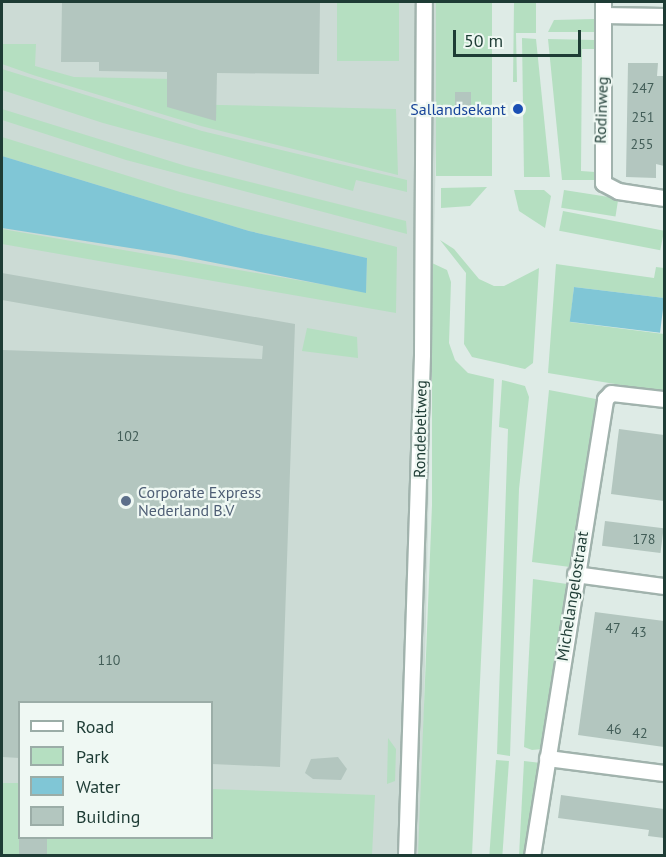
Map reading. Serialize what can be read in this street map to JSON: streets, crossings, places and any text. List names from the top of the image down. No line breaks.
{"streets":{"street":["Rodinweg","Rondebeltweg","Michelangelostraat"]},"places":["Sallandsekant","Corporate Express Nederland B.V"],"house_numbers":["247","251","255","102","178","47","43","110","46","42"],"legend":["Road","Park","Water","Building"],"scale_bar":"50 m"}
